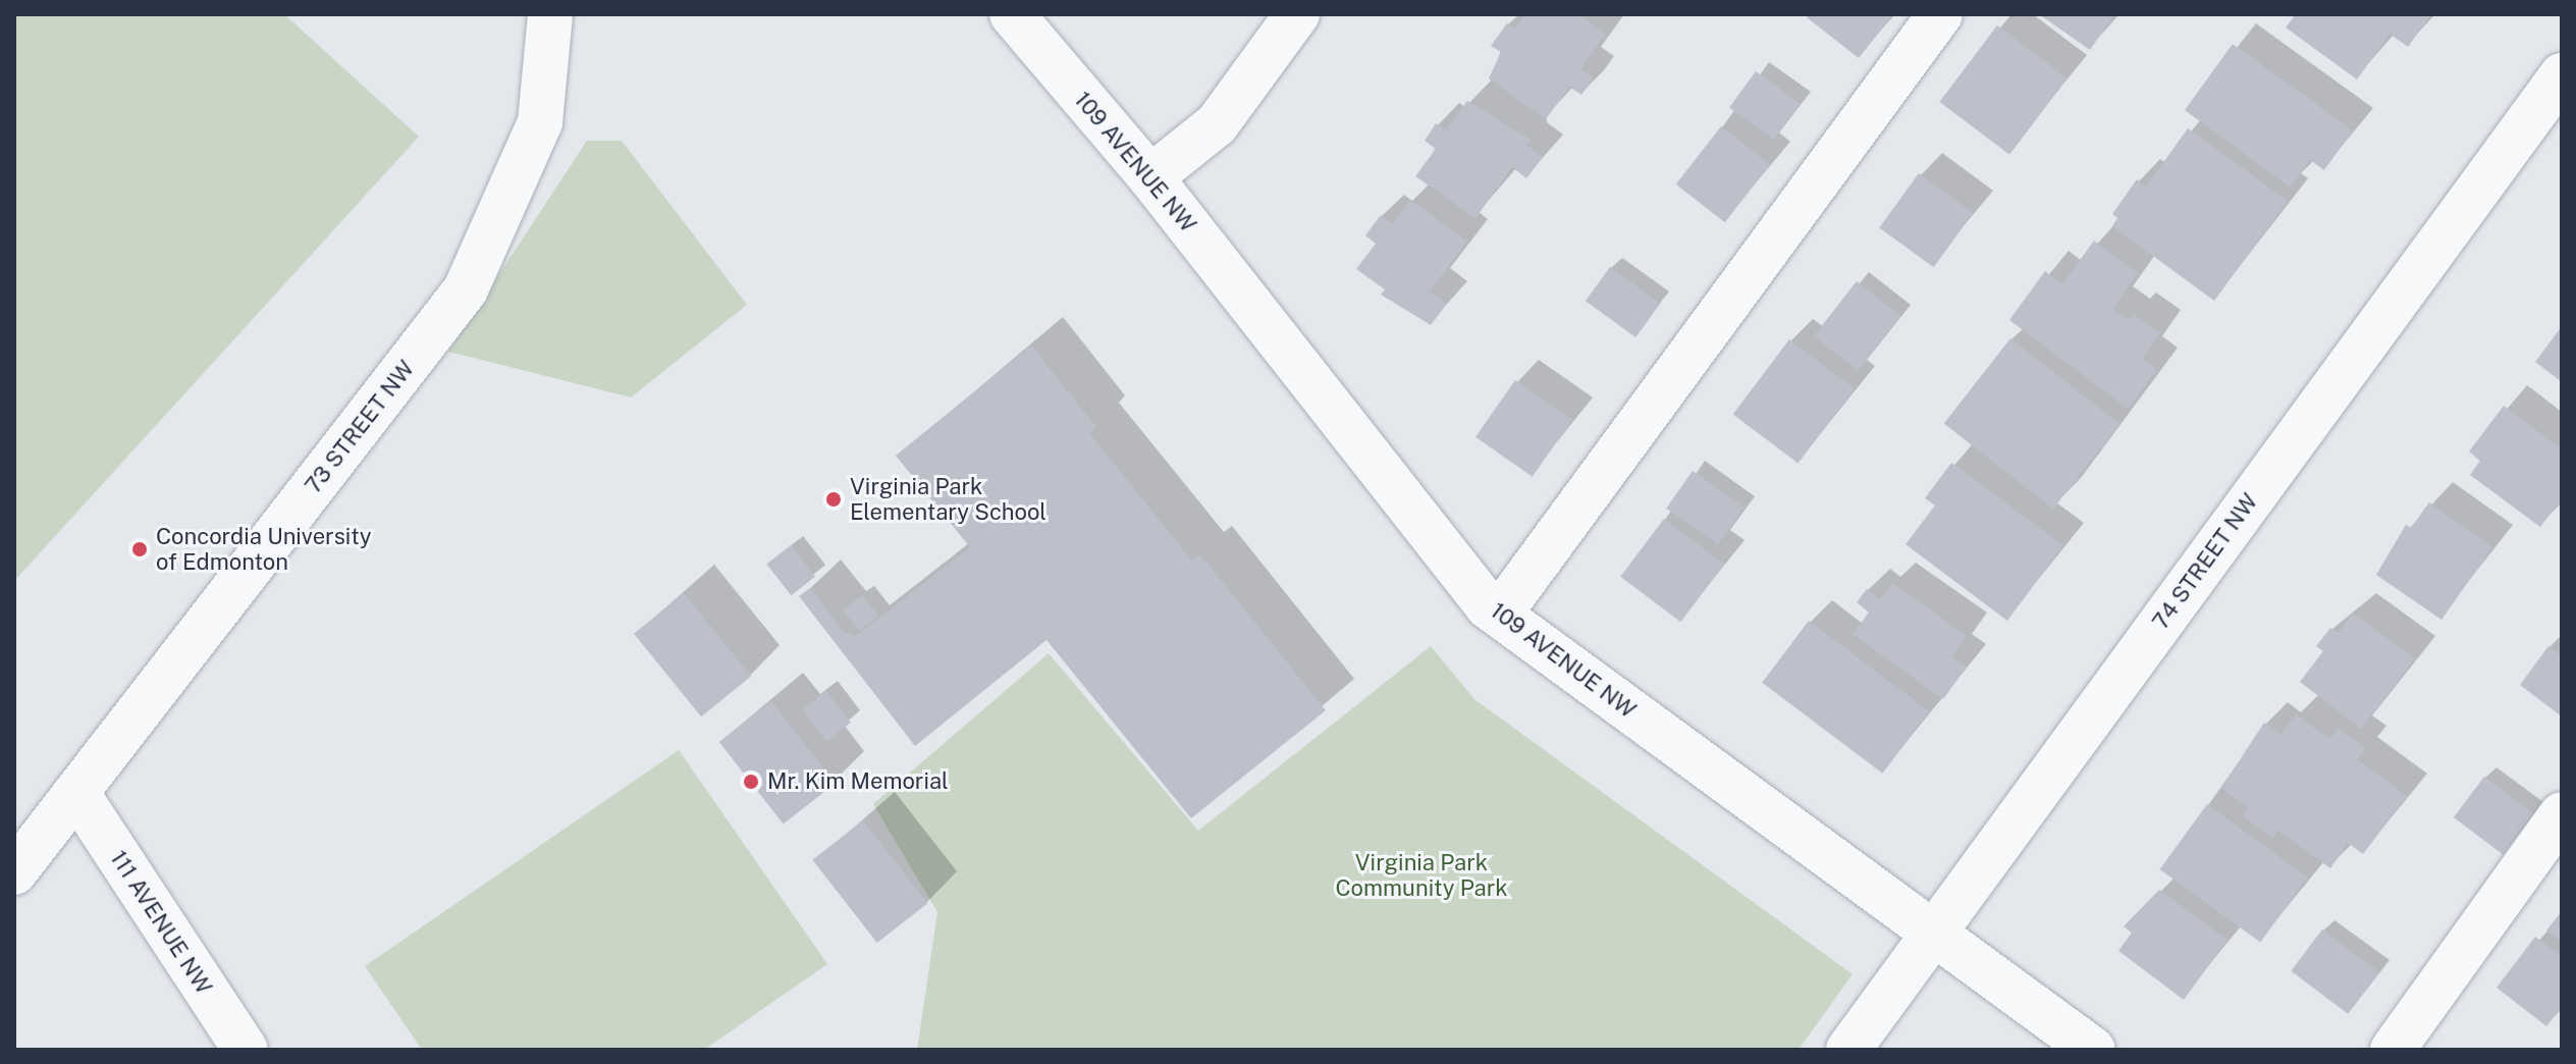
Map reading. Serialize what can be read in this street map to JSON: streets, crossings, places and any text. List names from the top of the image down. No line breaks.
{"streets":{"street":["109 AVENUE NW","73 STREET NW","74 STREET NW","111 AVENUE NW"]},"crossings":[["109 AVENUE NW","74 STREET NW"],["73 STREET NW","111 AVENUE NW"]],"parks":["Virginia Park Community Park"],"places":["Virginia Park Elementary School","Concordia University of Edmonton","Mr. Kim Memorial"]}
